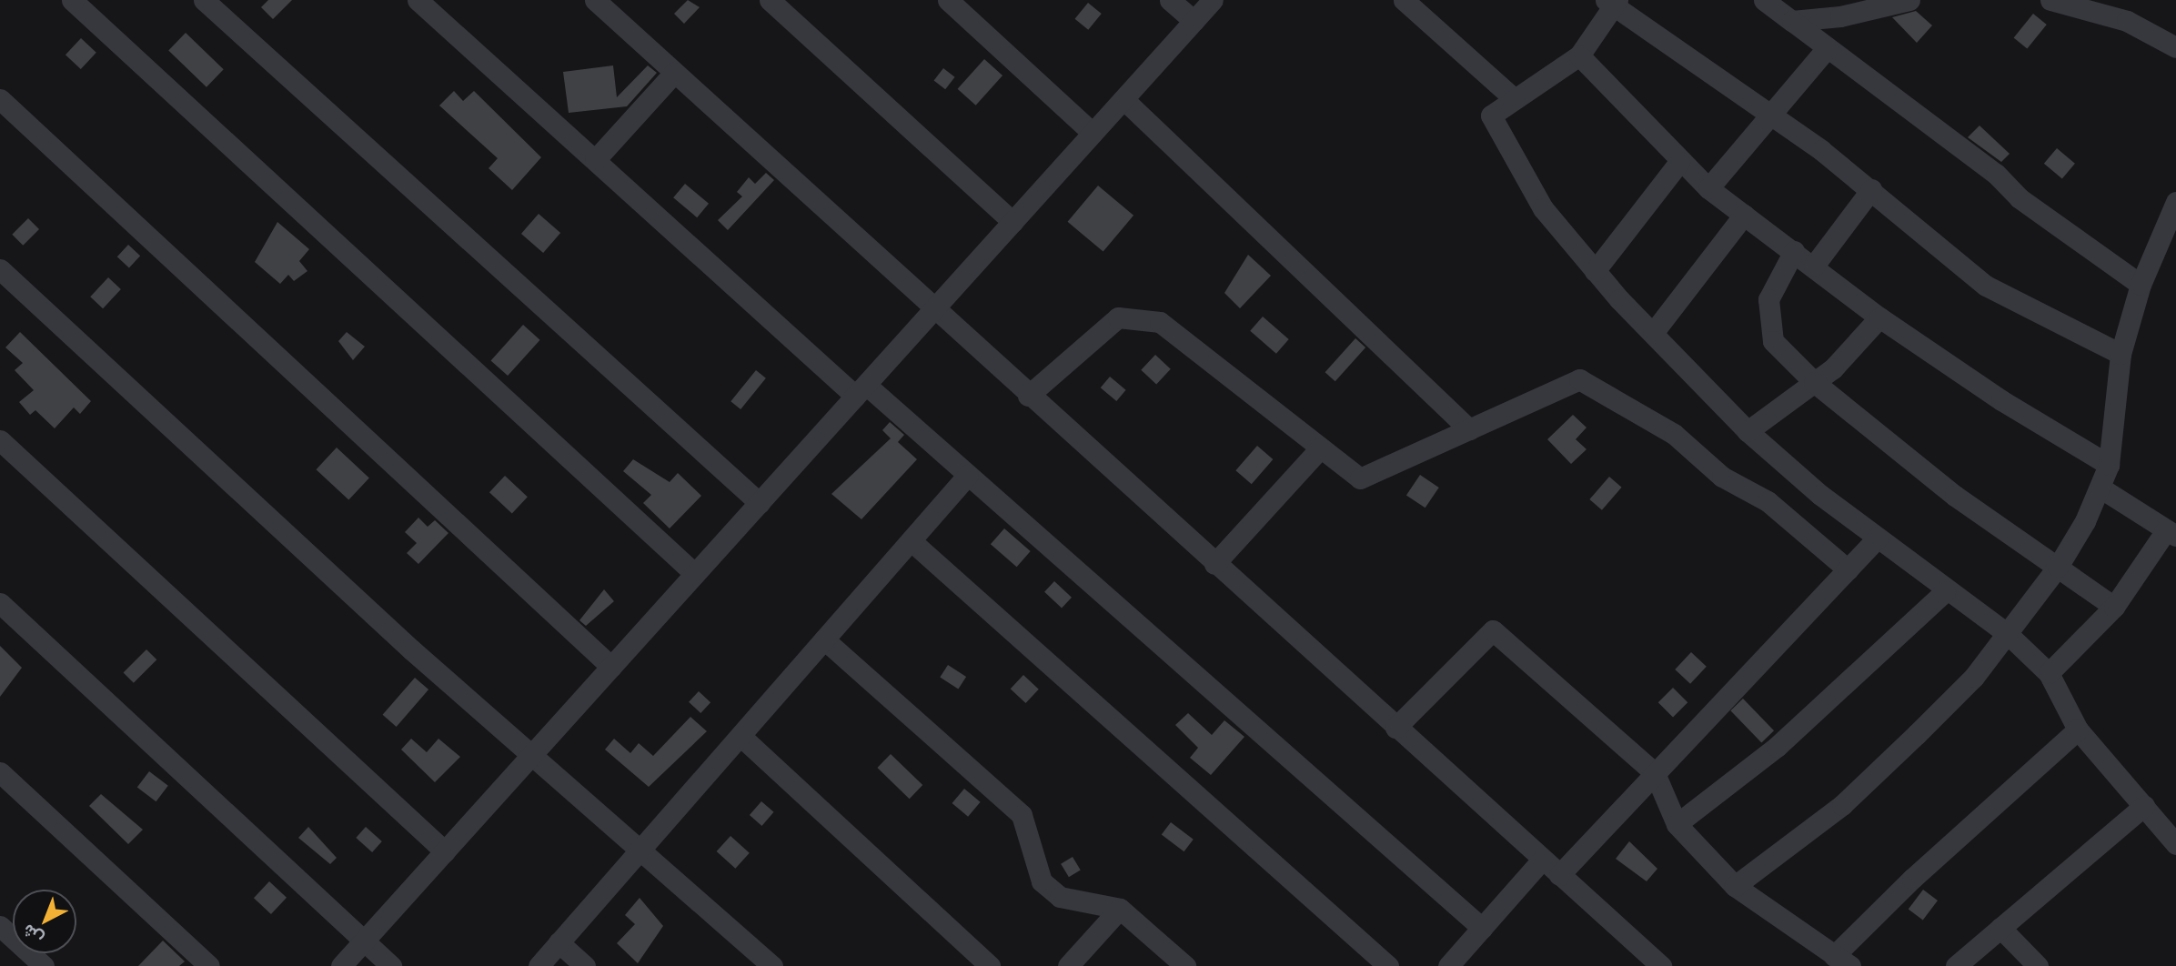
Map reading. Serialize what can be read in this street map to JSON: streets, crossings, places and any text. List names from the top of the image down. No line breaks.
{"north":"bottom left"}
